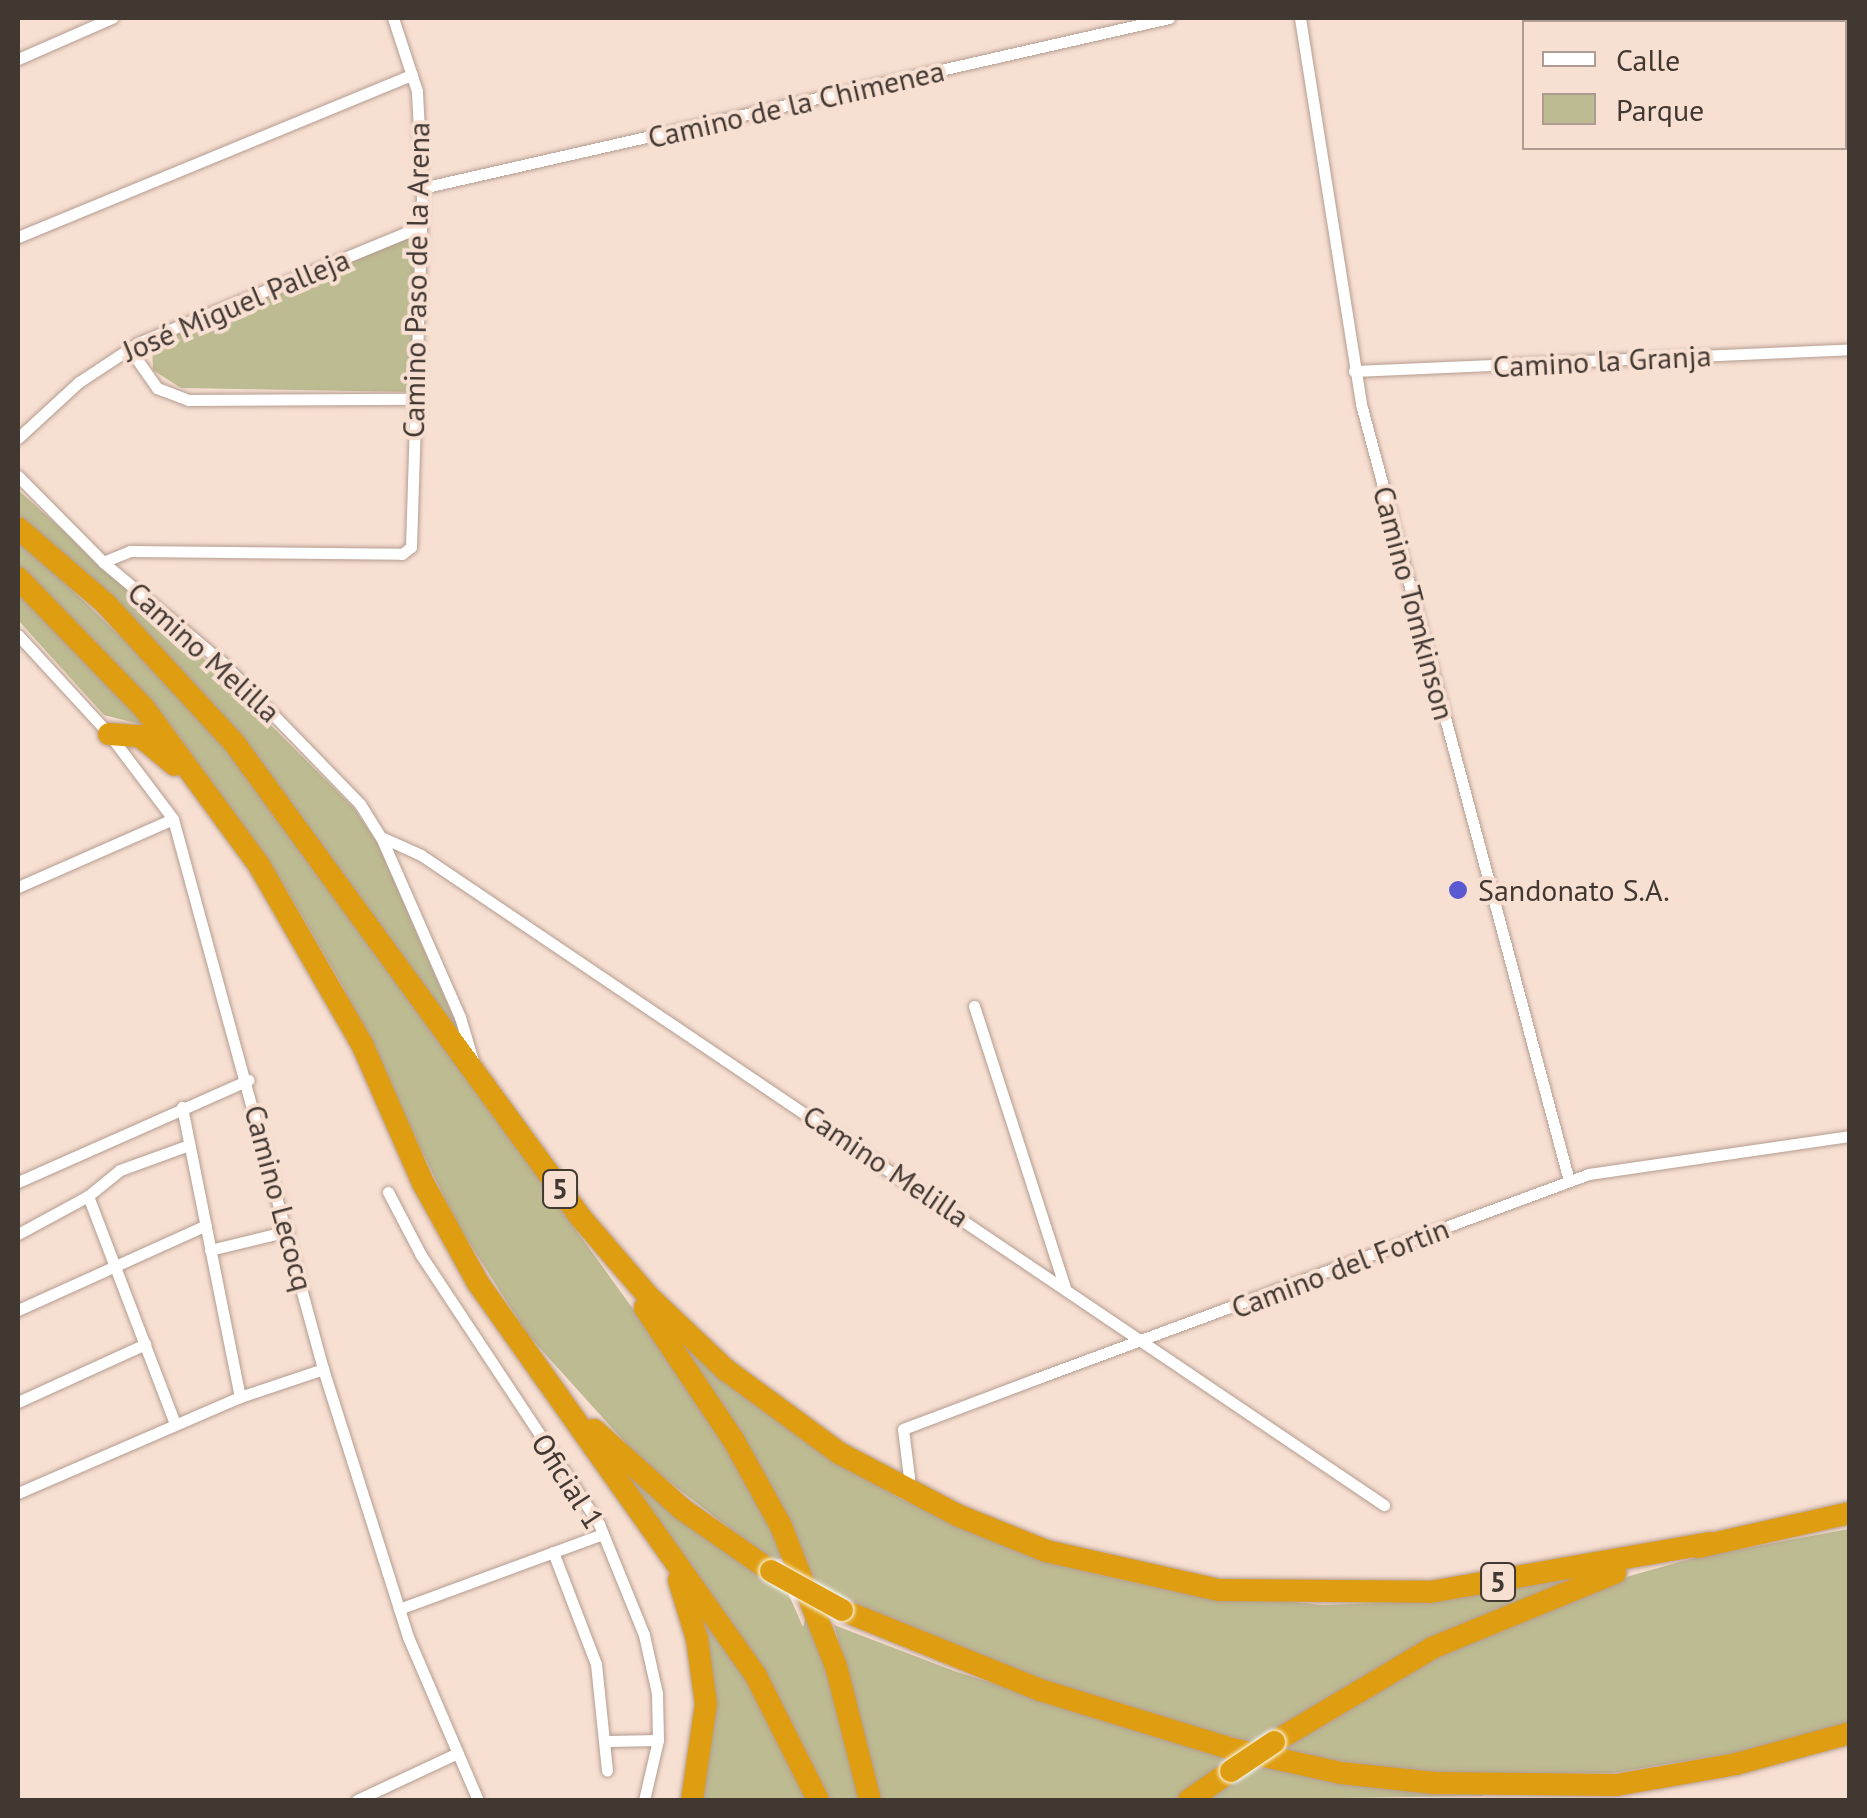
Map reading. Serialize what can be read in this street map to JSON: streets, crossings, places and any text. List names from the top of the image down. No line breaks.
{"streets":{"highway":["5"],"street":["Camino de la Chimenea","Camino Paso de la Arena","José Miguel Palleja","Camino la Granja","Camino Tomkinson","Camino Melilla","Camino Lecocq","Camino del Fortin","Oficial 1"]},"crossings":[["Camino de la Chimenea","Camino Paso de la Arena"],["Camino Paso de la Arena","José Miguel Palleja"],["Camino Paso de la Arena","Camino Melilla"],["Camino la Granja","Camino Tomkinson"],["Camino Tomkinson","Camino del Fortin"],["Camino Melilla","5"],["Camino Melilla","Camino del Fortin"],["5","Camino del Fortin"]],"places":["Sandonato S.A."],"legend":["Calle","Parque"]}
